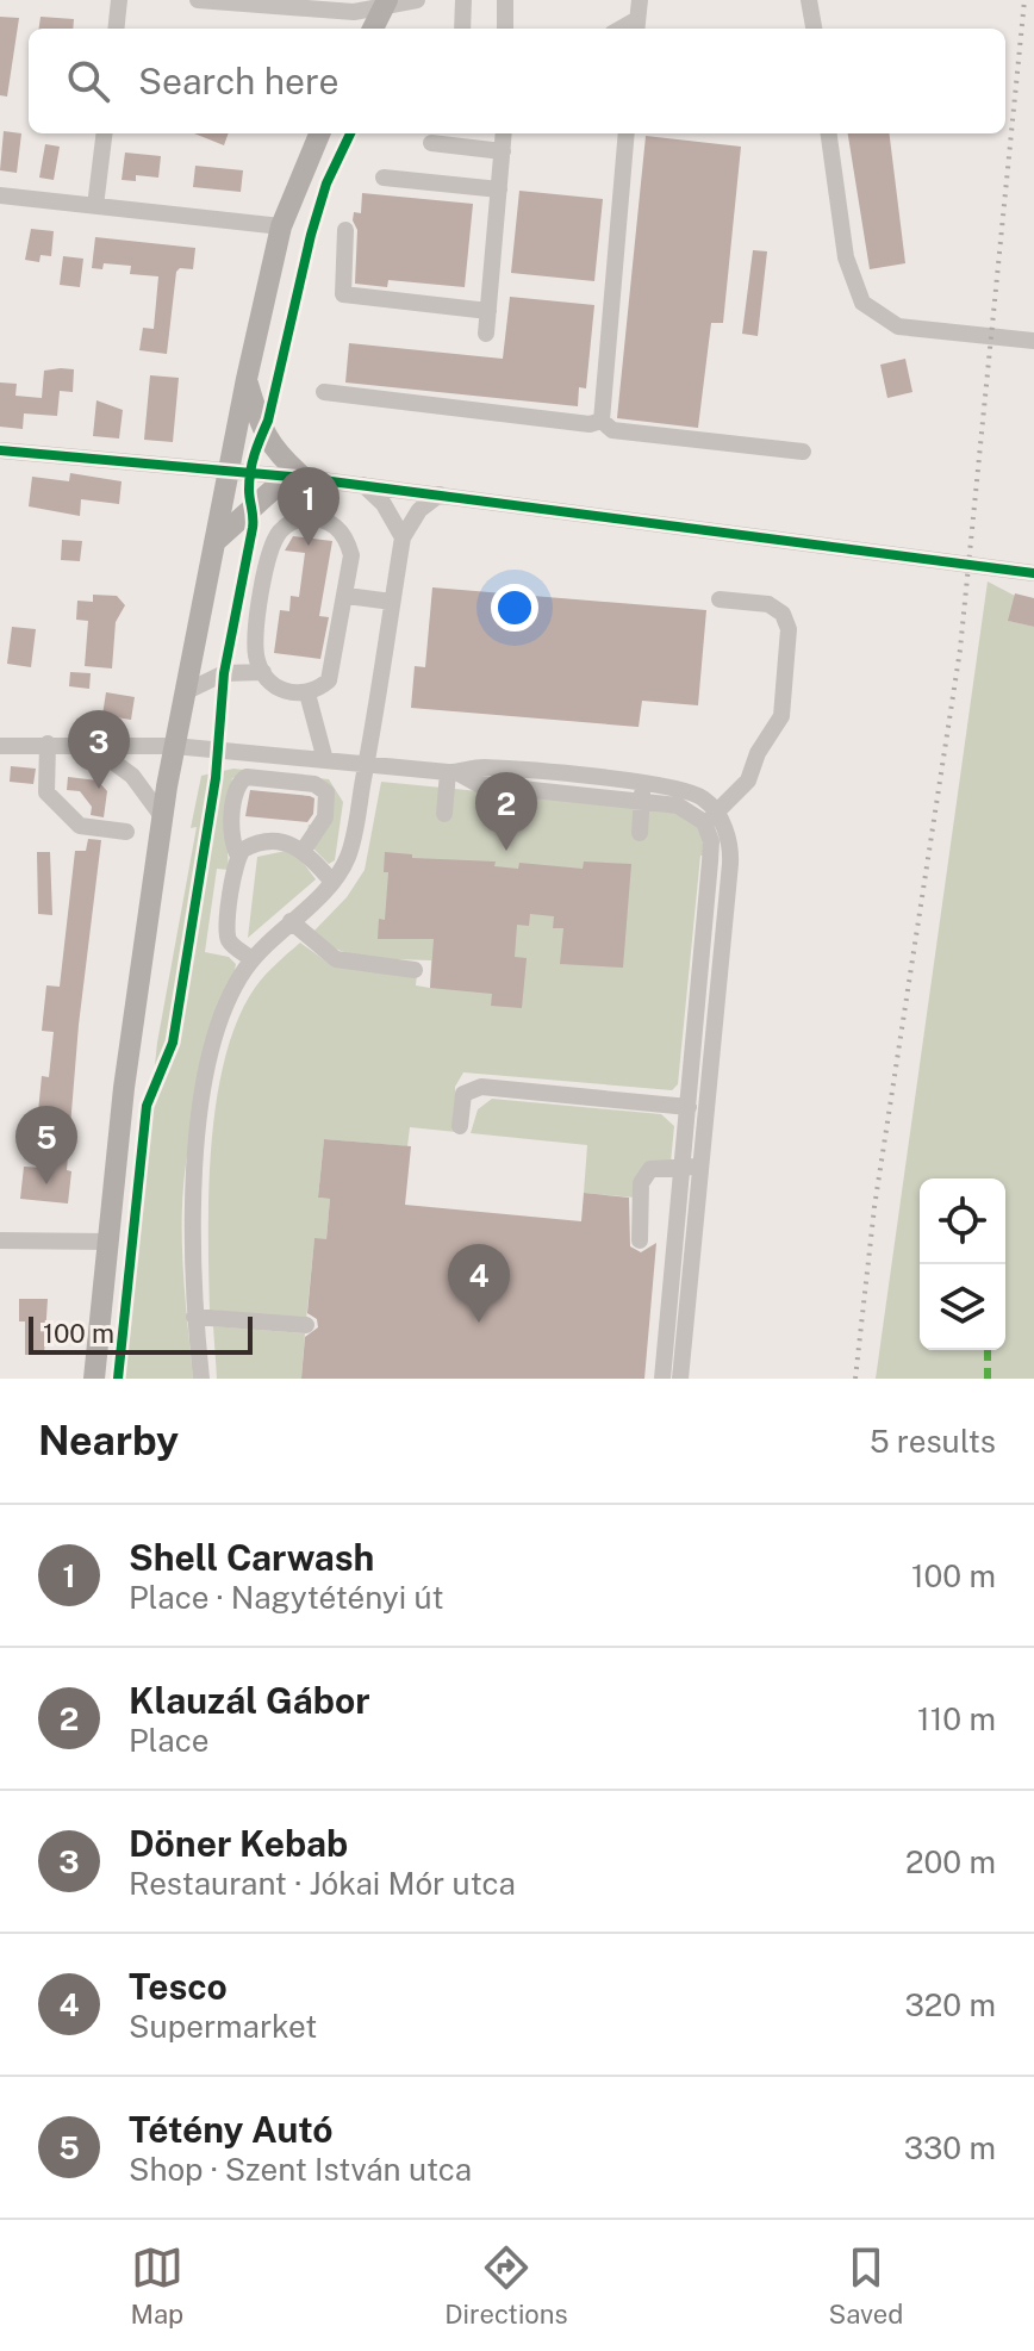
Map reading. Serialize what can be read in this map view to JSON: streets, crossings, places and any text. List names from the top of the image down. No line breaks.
{"scale_bar":"100 m","page":{"search":"Search here","pins":["1","3","2","5","4"],"scale":"100 m","heading":["Nearby","5 results"],"list":[{"mark":"1","name":"Shell Carwash","note":"Place · Nagytétényi út","value":"100 m"},{"mark":"2","name":"Klauzál Gábor","note":"Place","value":"110 m"},{"mark":"3","name":"Döner Kebab","note":"Restaurant · Jókai Mór utca","value":"200 m"},{"mark":"4","name":"Tesco","note":"Supermarket","value":"320 m"},{"mark":"5","name":"Tétény Autó","note":"Shop · Szent István utca","value":"330 m"}],"nav":["Map","Directions","Saved"]}}
